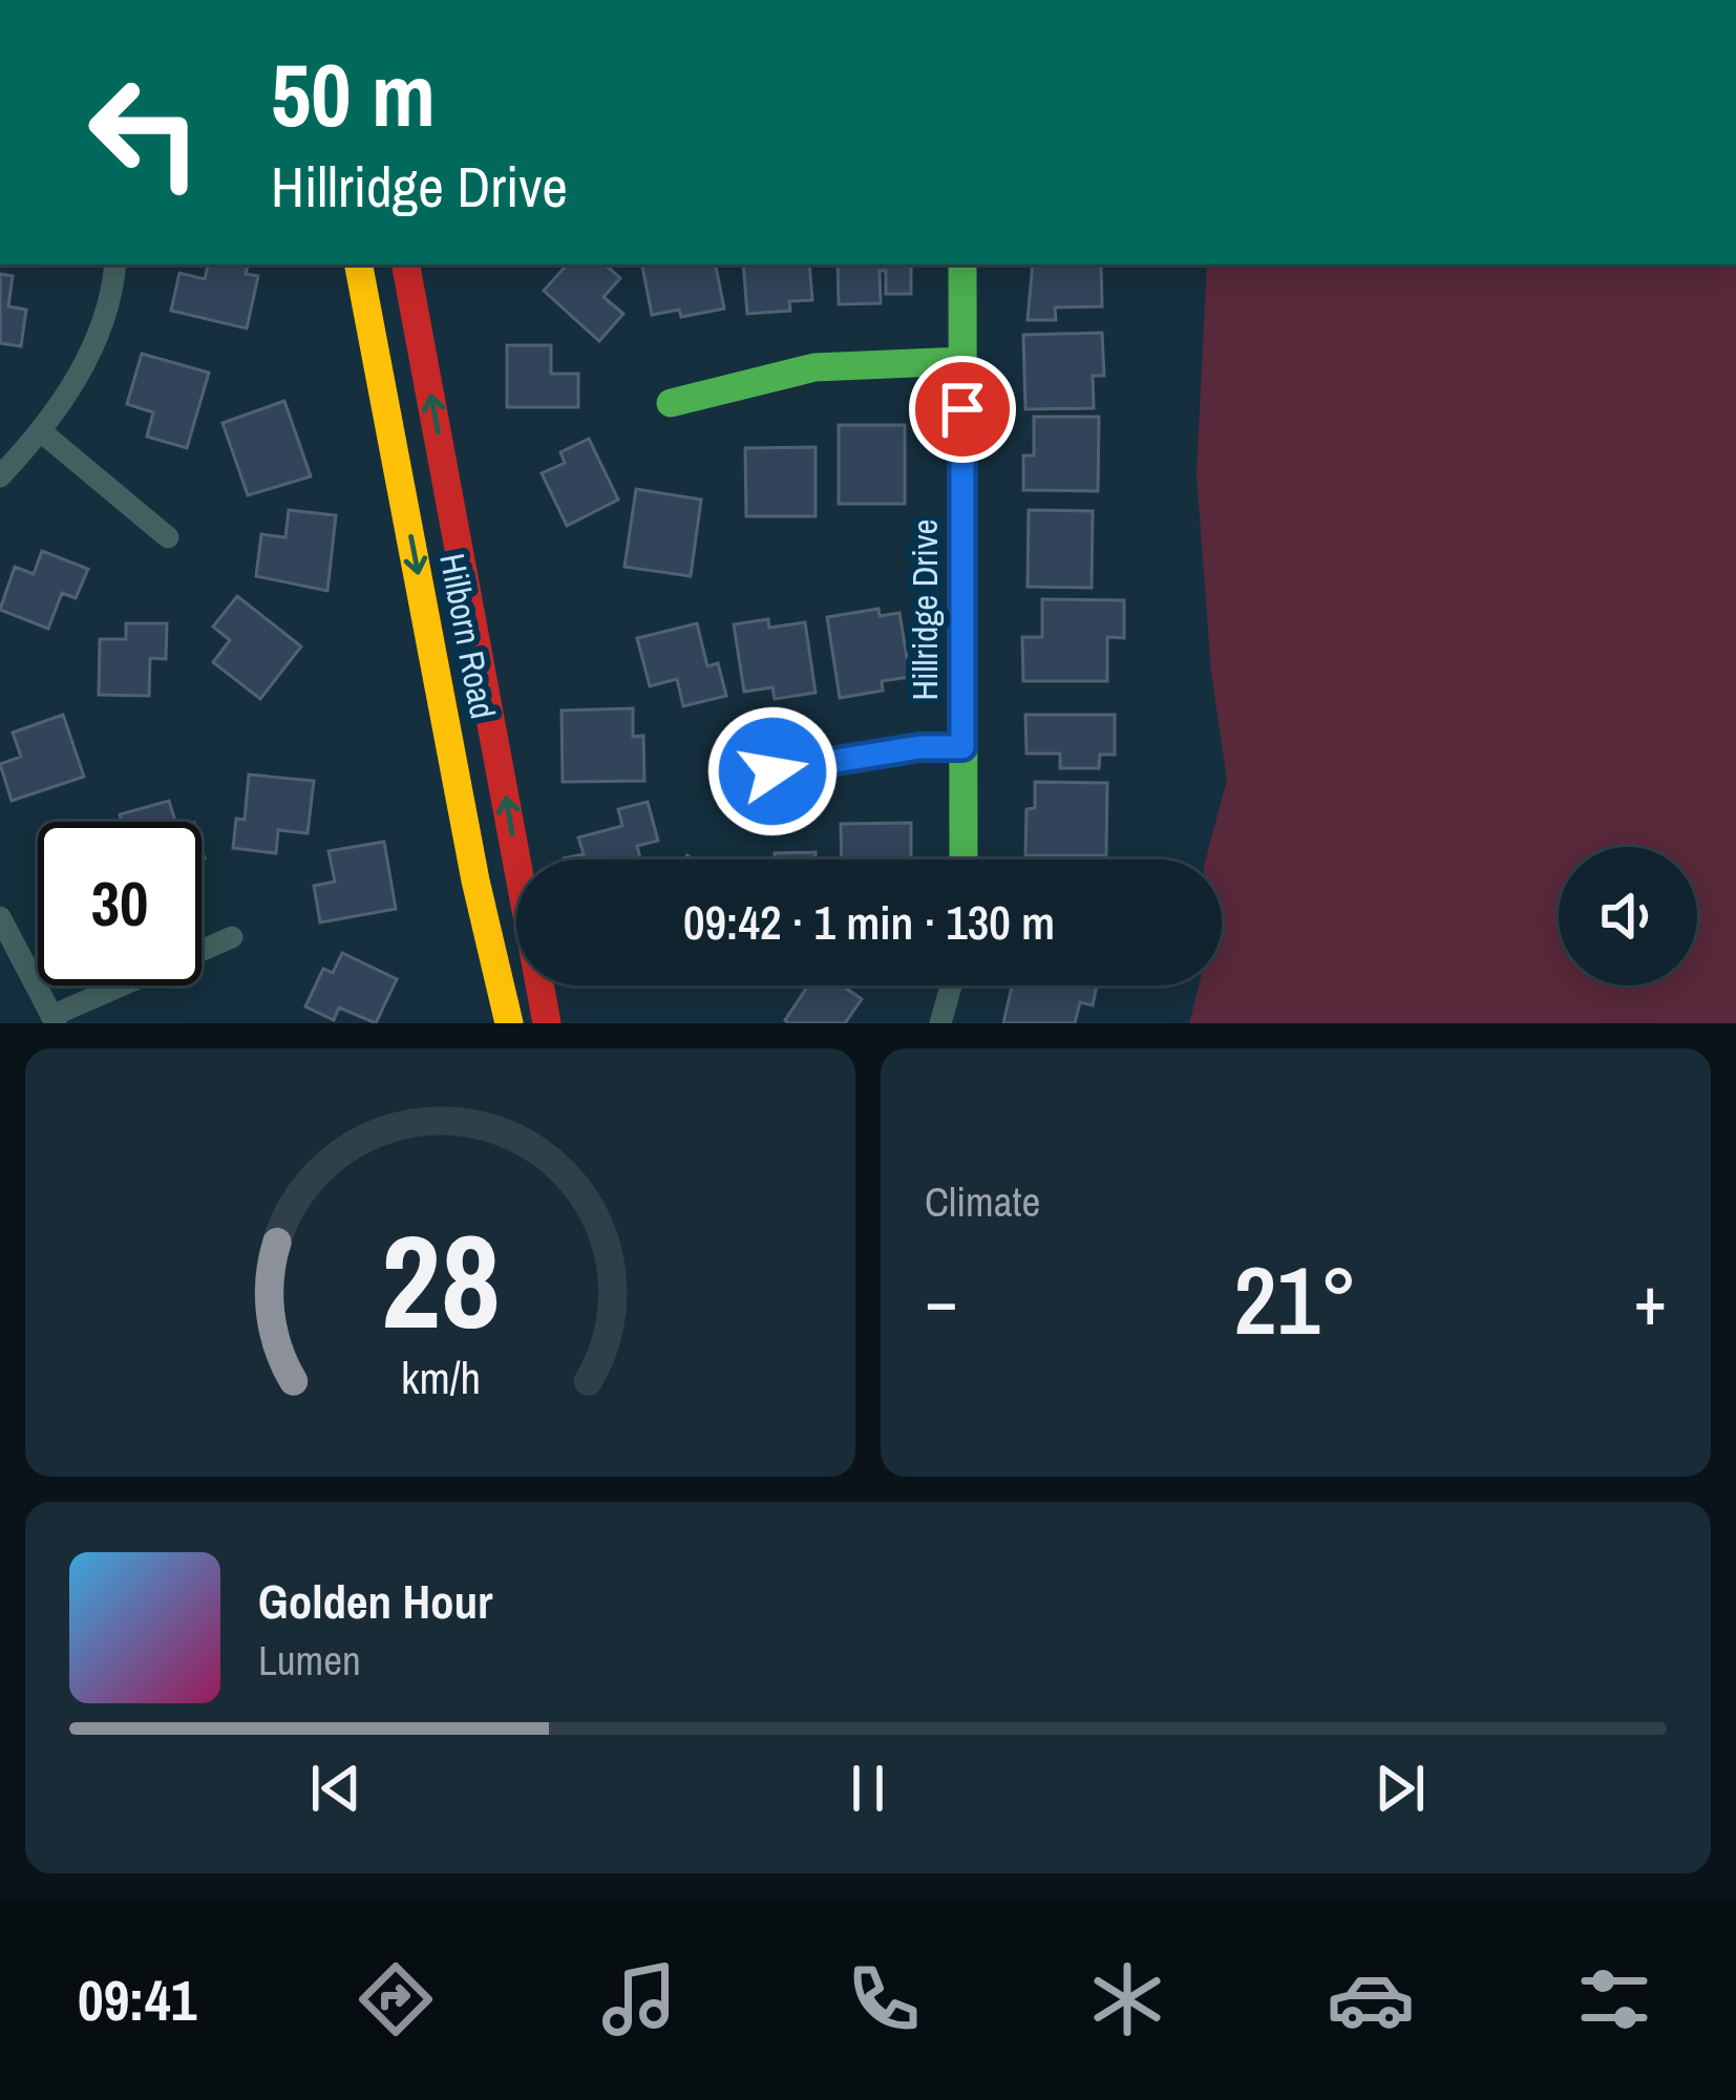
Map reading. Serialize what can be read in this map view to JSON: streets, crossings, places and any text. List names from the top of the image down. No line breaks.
{"streets":{"street":["Hillridge Drive","Hilborn Road"]},"page":{"turn":["50 m","Hillridge Drive"],"limit":"30","trip":"09:42 · 1 min · 130 m","tile":"Climate","heat":["−","21°","+"],"song":["Golden Hour","Lumen"],"tabs":"09:41","gauge":["28","km/h"]}}
